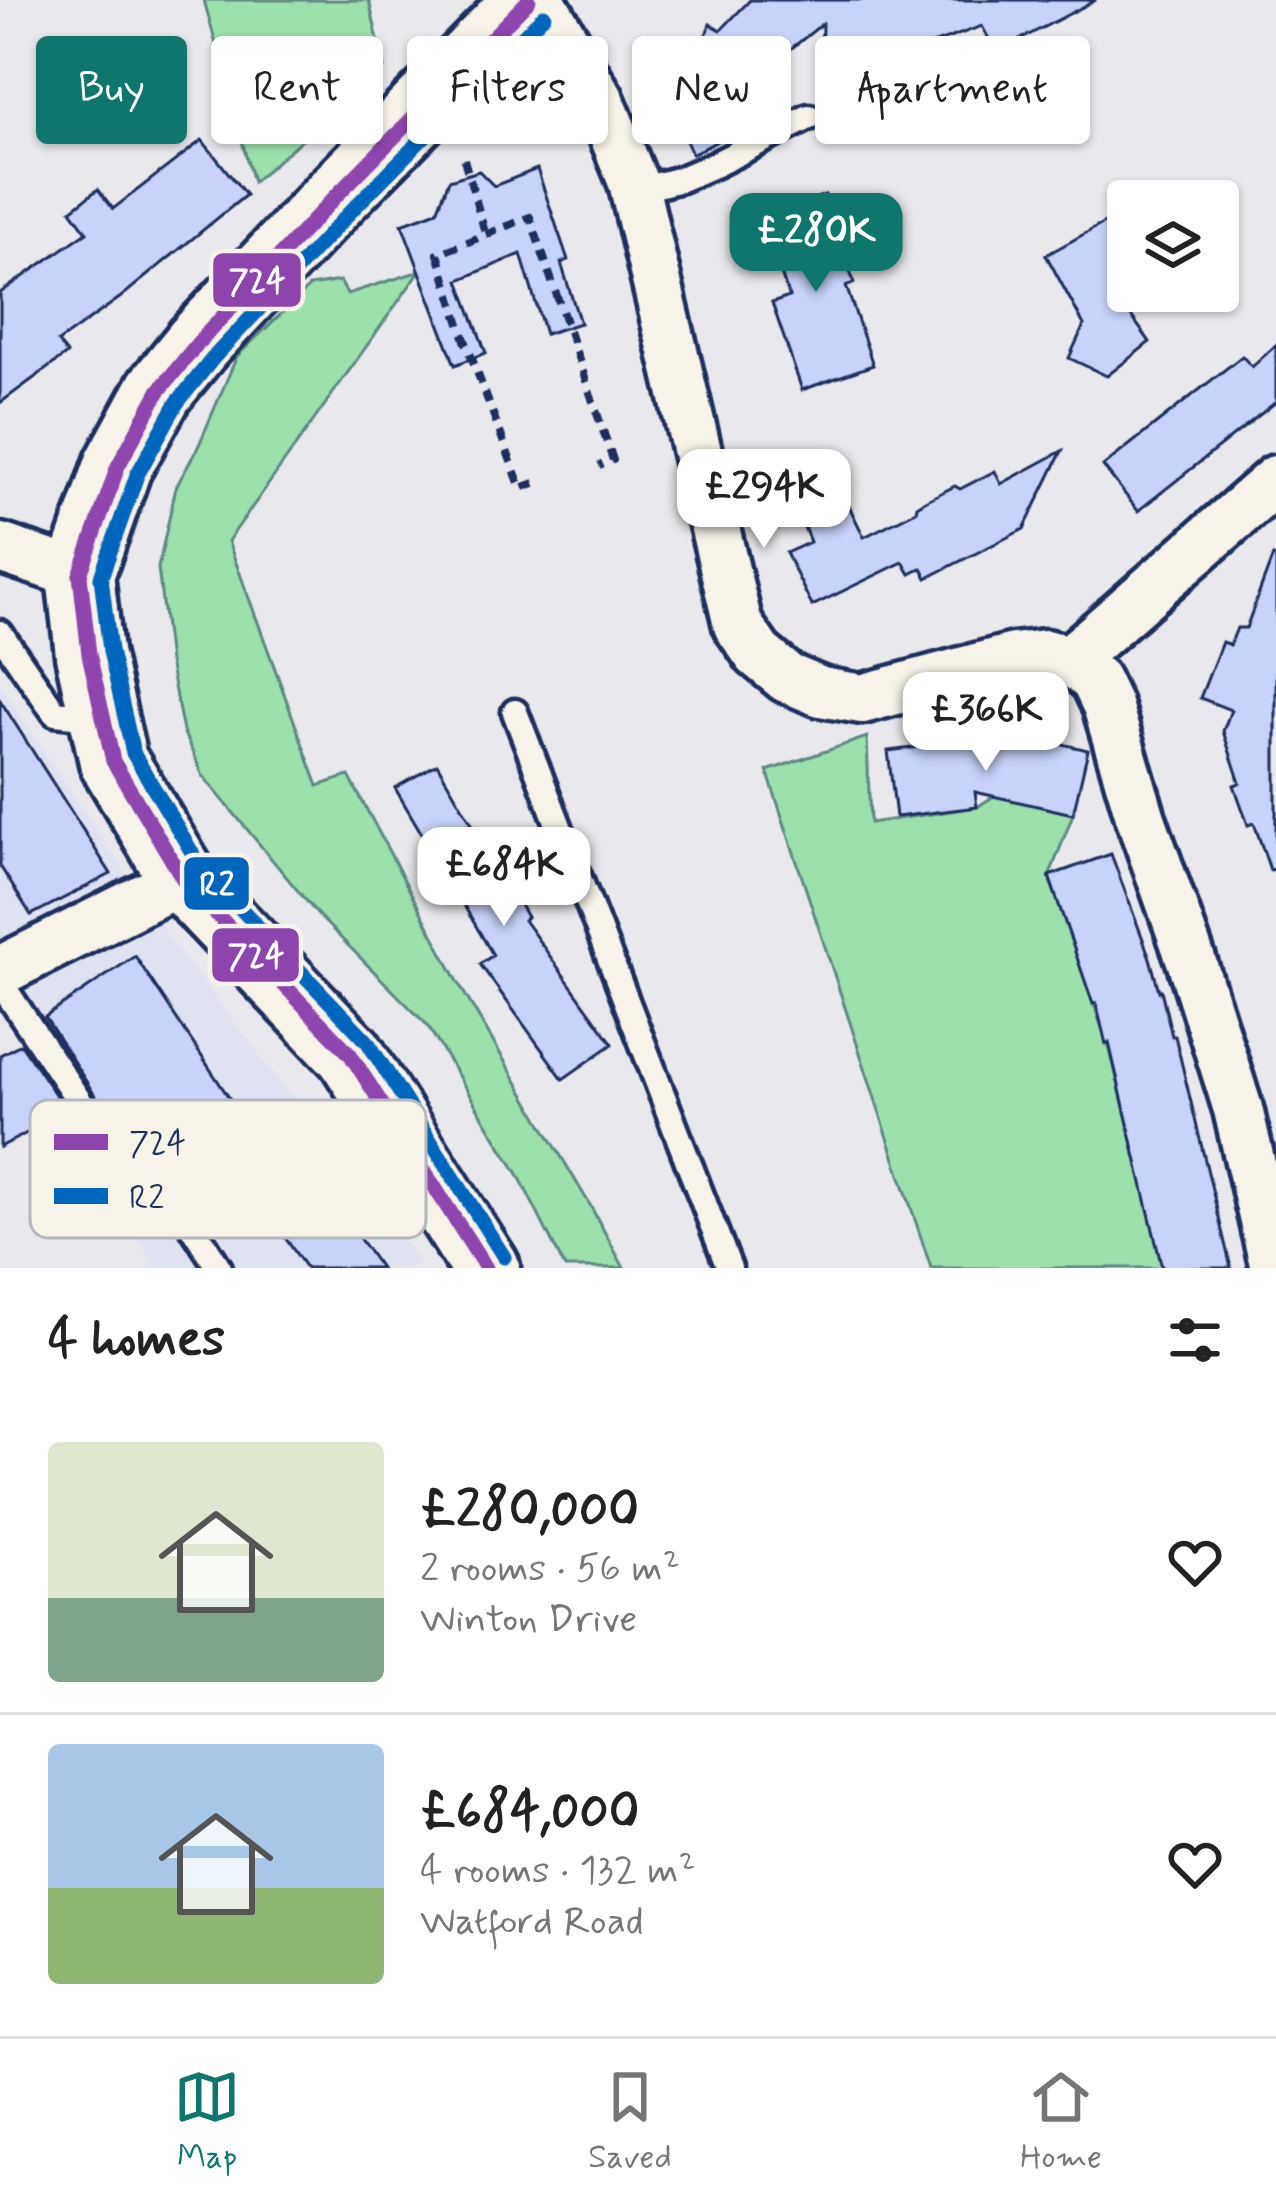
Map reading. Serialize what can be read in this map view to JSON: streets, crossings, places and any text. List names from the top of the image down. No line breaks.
{"lines":["transit line 724","transit line R2"],"legend":["724","R2"],"page":{"chip":["Buy","Rent","Filters","New","Apartment"],"price":["£280K","£294K","£366K","£684K"],"heading":"4 homes","list":[{"name":"£280,000","note":"2 rooms · 56 m² · Winton Drive"},{"name":"£684,000","note":"4 rooms · 132 m² · Watford Road"}],"tabs":["Map","Saved","Home"]}}
